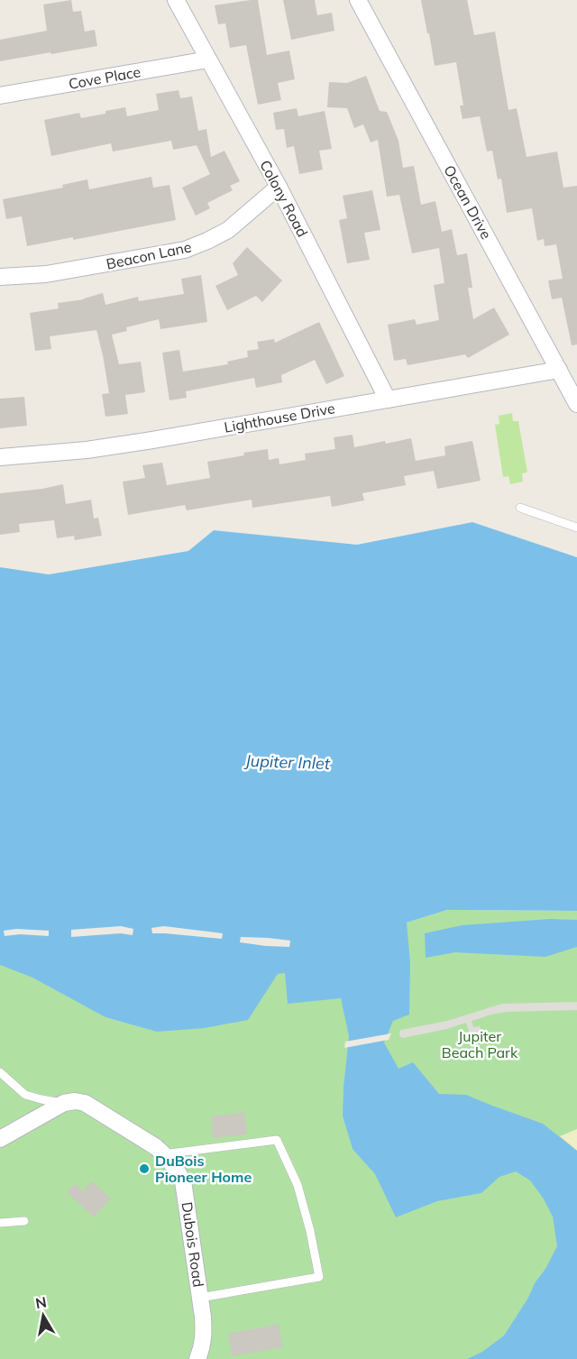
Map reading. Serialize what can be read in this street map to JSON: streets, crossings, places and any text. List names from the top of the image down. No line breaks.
{"streets":{"street":["Cove Place","Colony Road","Ocean Drive","Beacon Lane","Lighthouse Drive","Dubois Road"]},"crossings":[["Cove Place","Colony Road"],["Colony Road","Beacon Lane"],["Colony Road","Lighthouse Drive"],["Ocean Drive","Lighthouse Drive"]],"water":["Jupiter Inlet"],"parks":["Jupiter Beach Park"],"places":["DuBois Pioneer Home"],"north":"top"}
